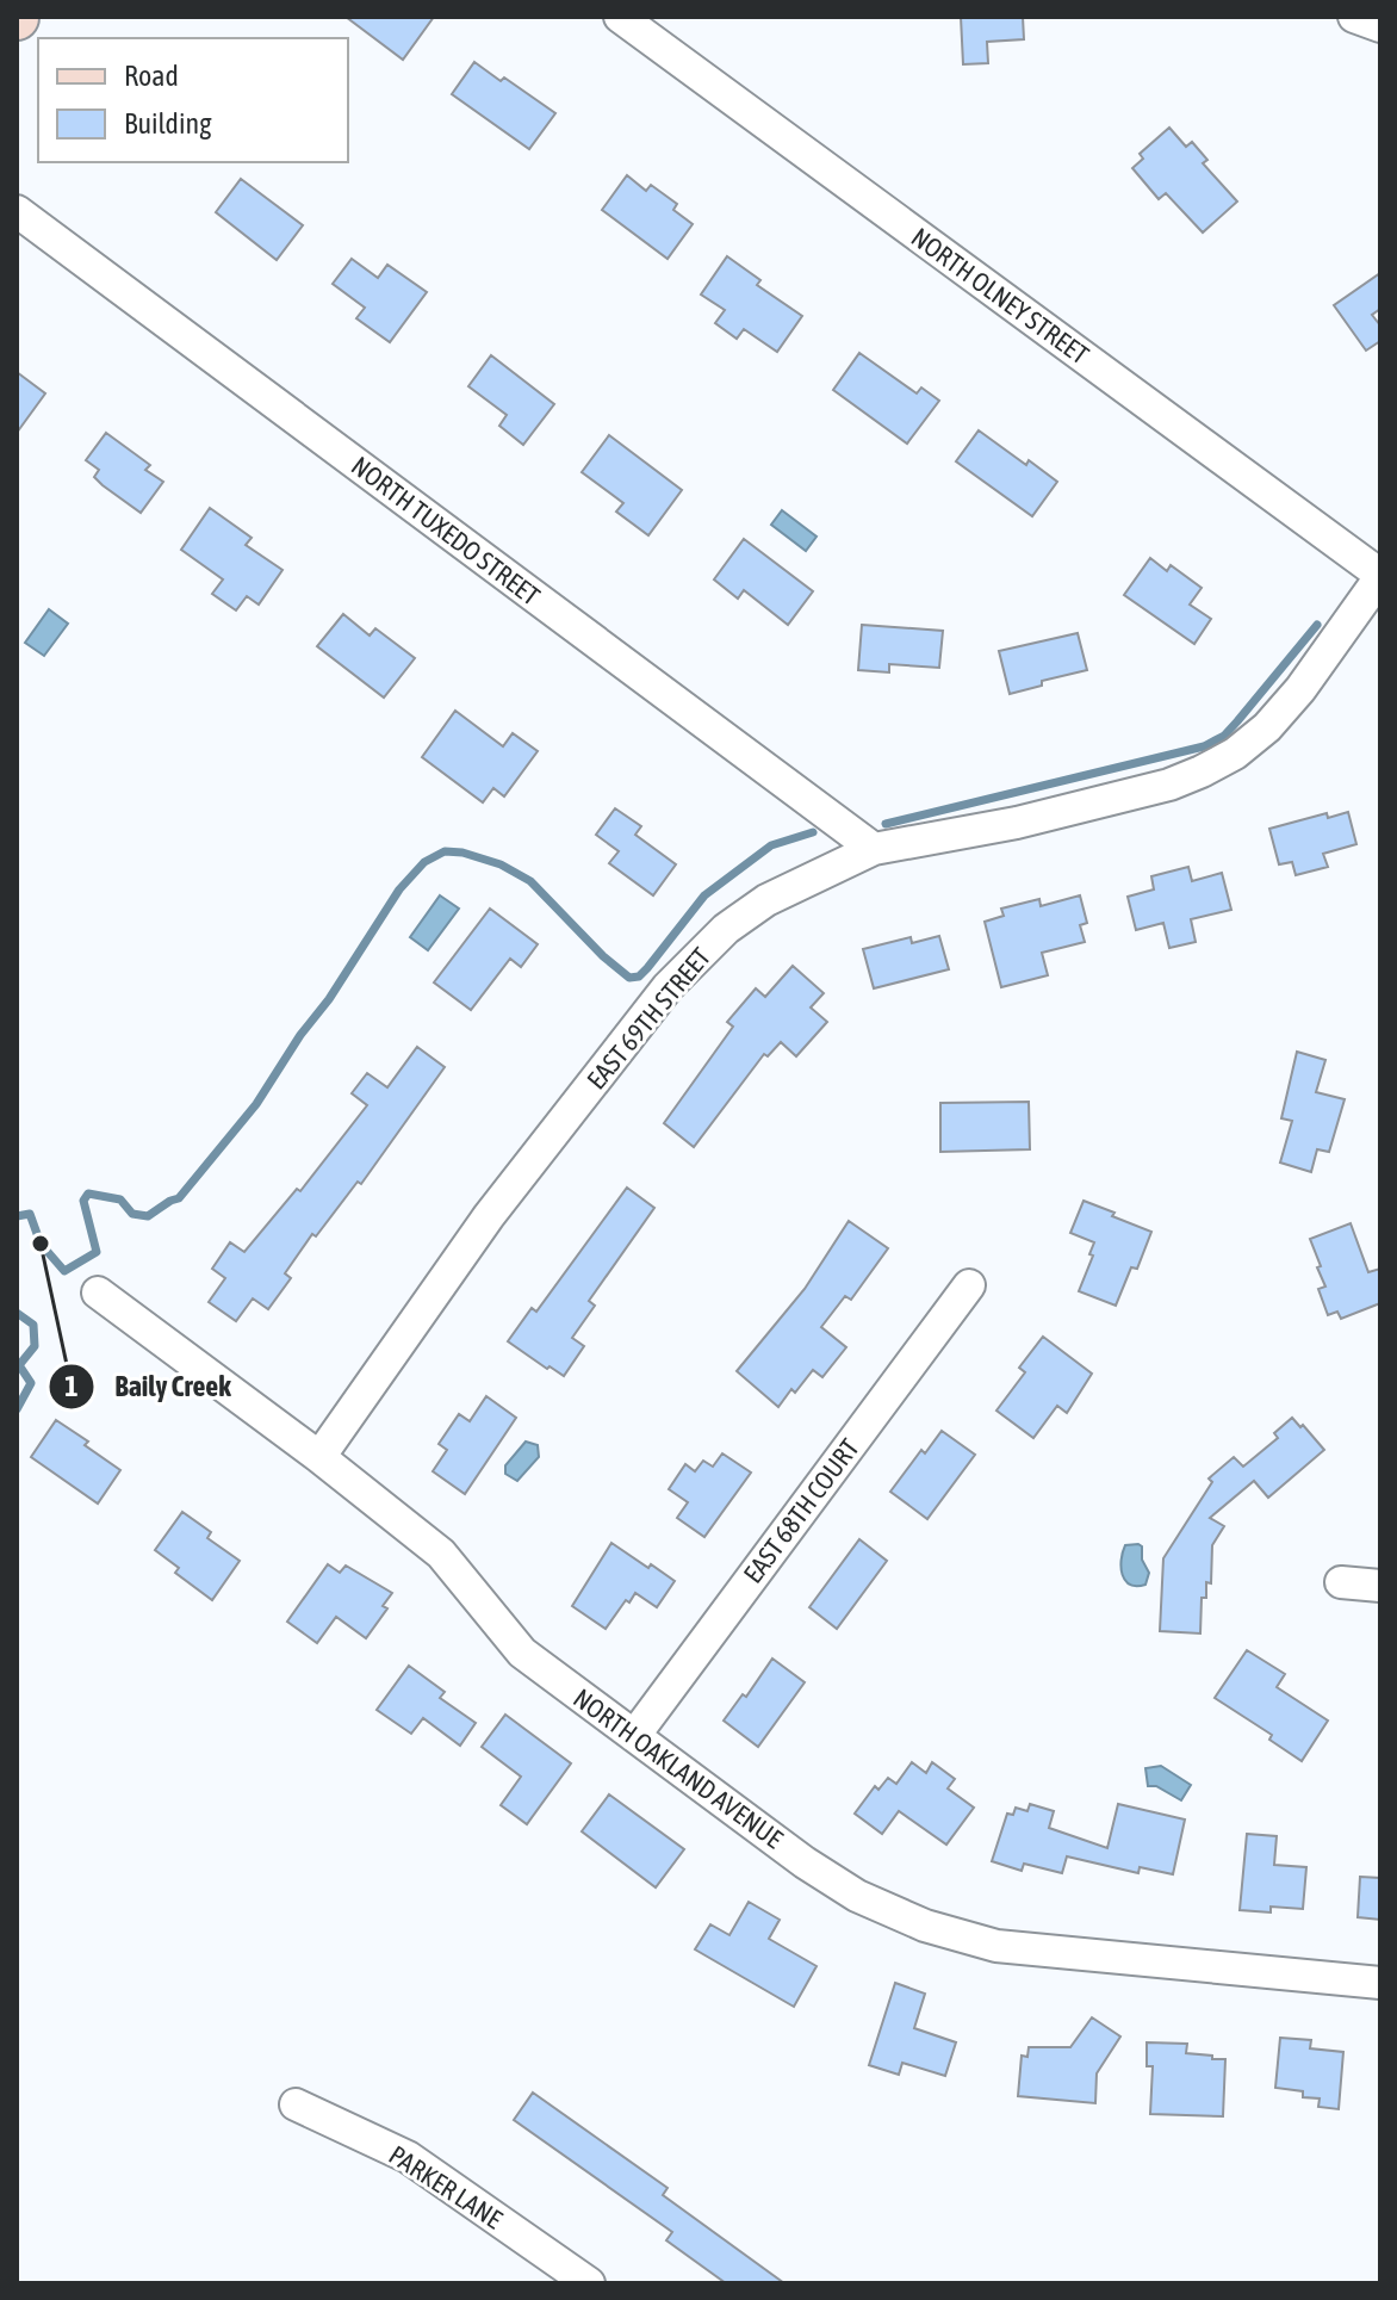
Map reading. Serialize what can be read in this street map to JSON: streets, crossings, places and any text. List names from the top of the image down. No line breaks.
{"streets":{"street":["NORTH OLNEY STREET","NORTH TUXEDO STREET","EAST 69TH STREET","EAST 68TH COURT","NORTH OAKLAND AVENUE","PARKER LANE"]},"crossings":[["NORTH OLNEY STREET","EAST 69TH STREET"],["NORTH TUXEDO STREET","EAST 69TH STREET"],["EAST 69TH STREET","NORTH OAKLAND AVENUE"],["EAST 68TH COURT","NORTH OAKLAND AVENUE"]],"places":["Baily Creek"],"legend":["Road","Building"]}
